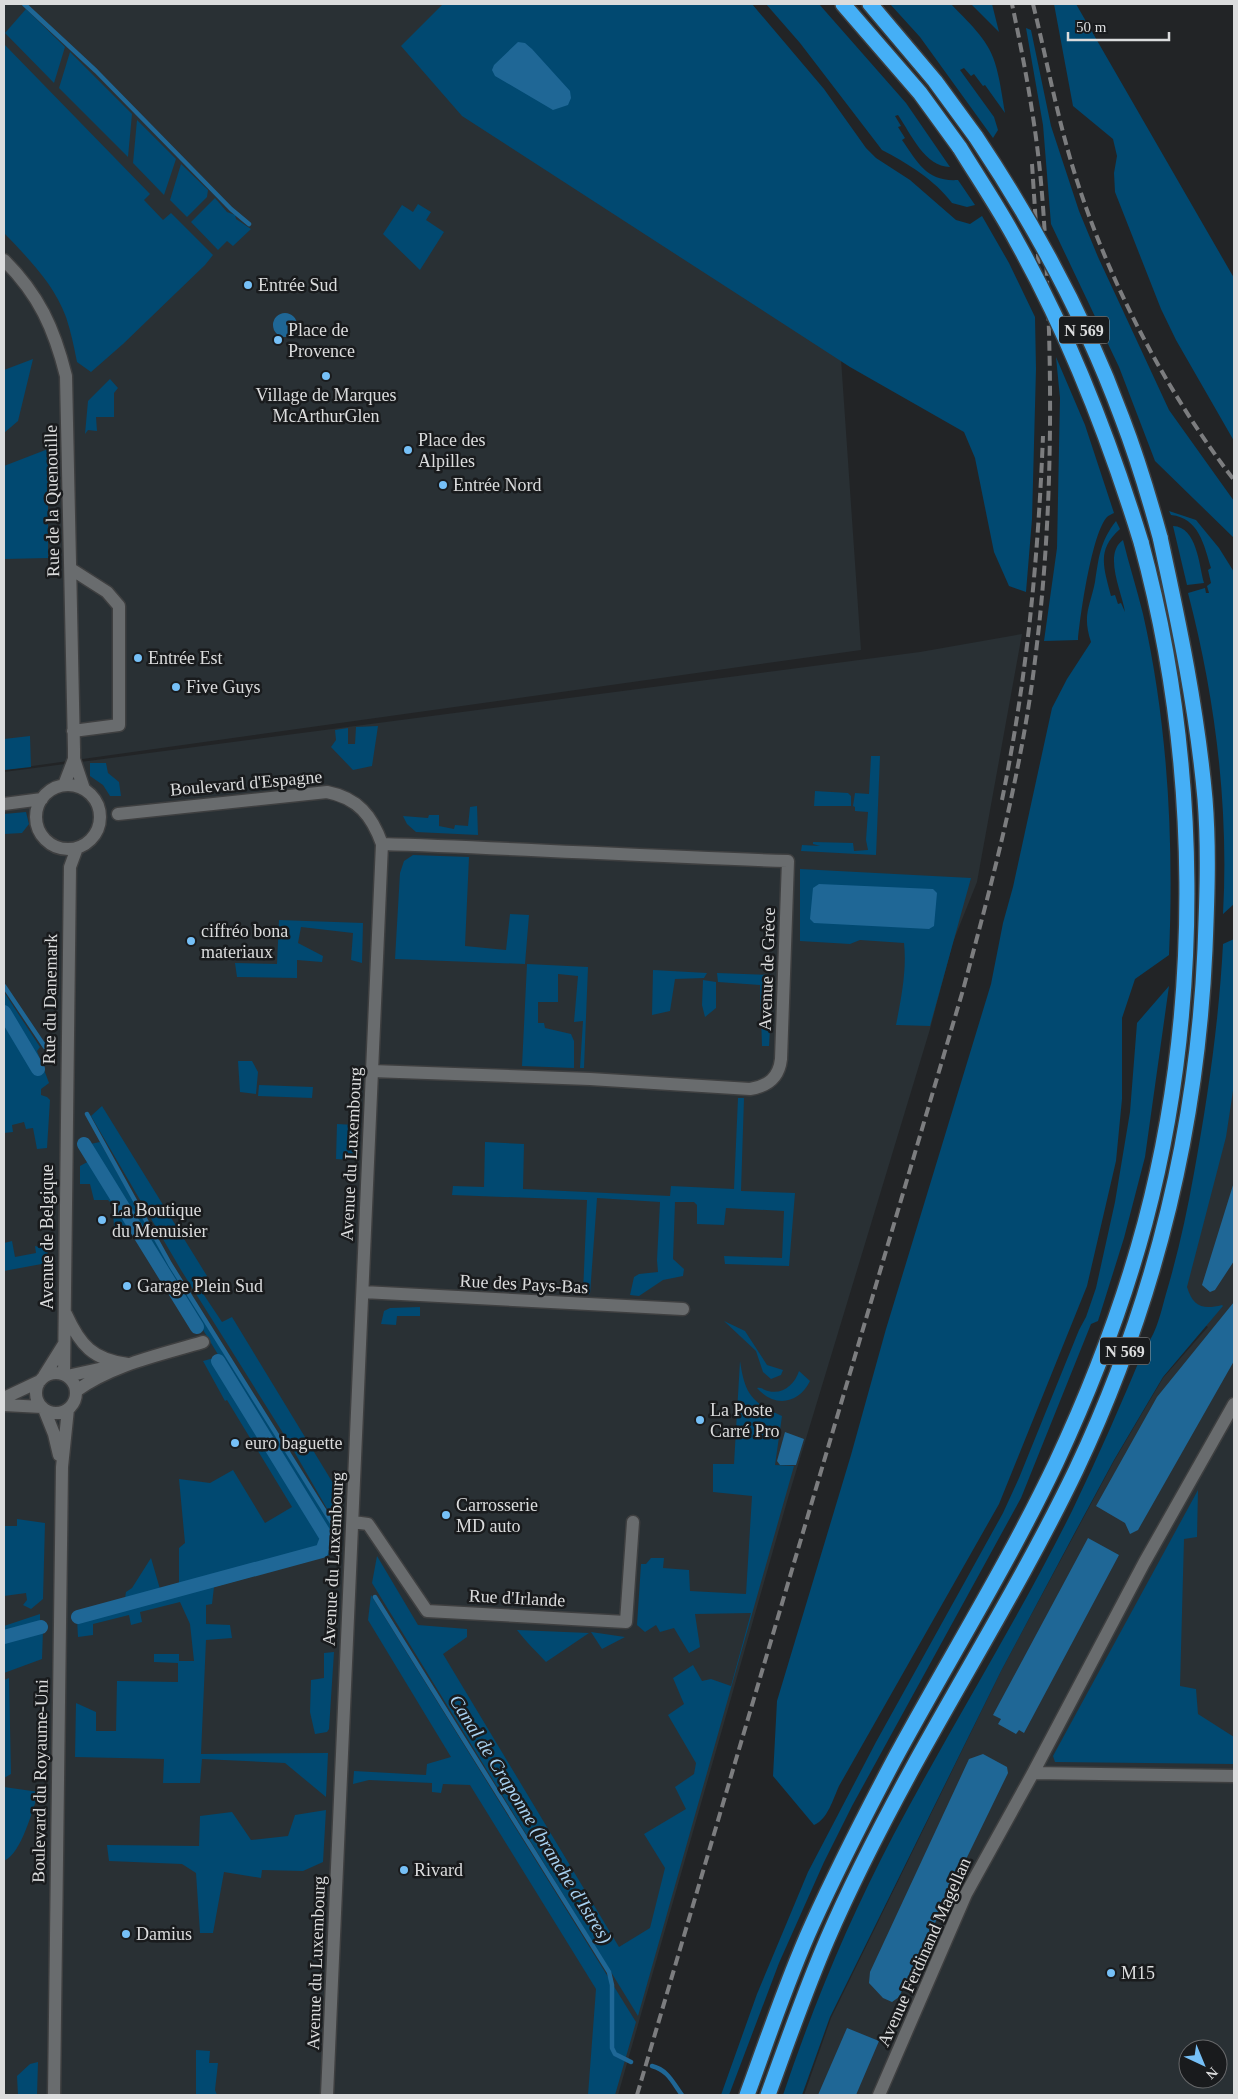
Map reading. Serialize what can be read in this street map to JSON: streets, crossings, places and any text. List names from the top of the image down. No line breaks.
{"streets":{"highway":["N 569"],"street":["Rue de la Quenouille","Boulevard d'Espagne","Avenue de Grèce","Rue du Danemark","Avenue du Luxembourg","Avenue de Belgique","Rue des Pays-Bas","Rue d'Irlande","Boulevard du Royaume-Uni","Avenue Ferdinand Magellan"]},"crossings":[["Rue de la Quenouille","Rue du Danemark"],["Boulevard d'Espagne","Avenue de Grèce"],["Boulevard d'Espagne","Avenue du Luxembourg"],["Avenue de Grèce","Avenue du Luxembourg"],["Rue du Danemark","Avenue de Belgique"],["Avenue du Luxembourg","Rue des Pays-Bas"],["Avenue du Luxembourg","Rue d'Irlande"],["Avenue de Belgique","Boulevard du Royaume-Uni"]],"water":["Canal de Craponne (branche d'Istres)"],"places":["Entrée Sud","Place de Provence","Village de Marques McArthurGlen","Place des Alpilles","Entrée Nord","Entrée Est","Five Guys","ciffréo bona materiaux","La Boutique du Menuisier","Garage Plein Sud","La Poste Carré Pro","euro baguette","Carrosserie MD auto","Rivard","Damius","M15"],"scale_bar":"50 m","north":"bottom right"}
